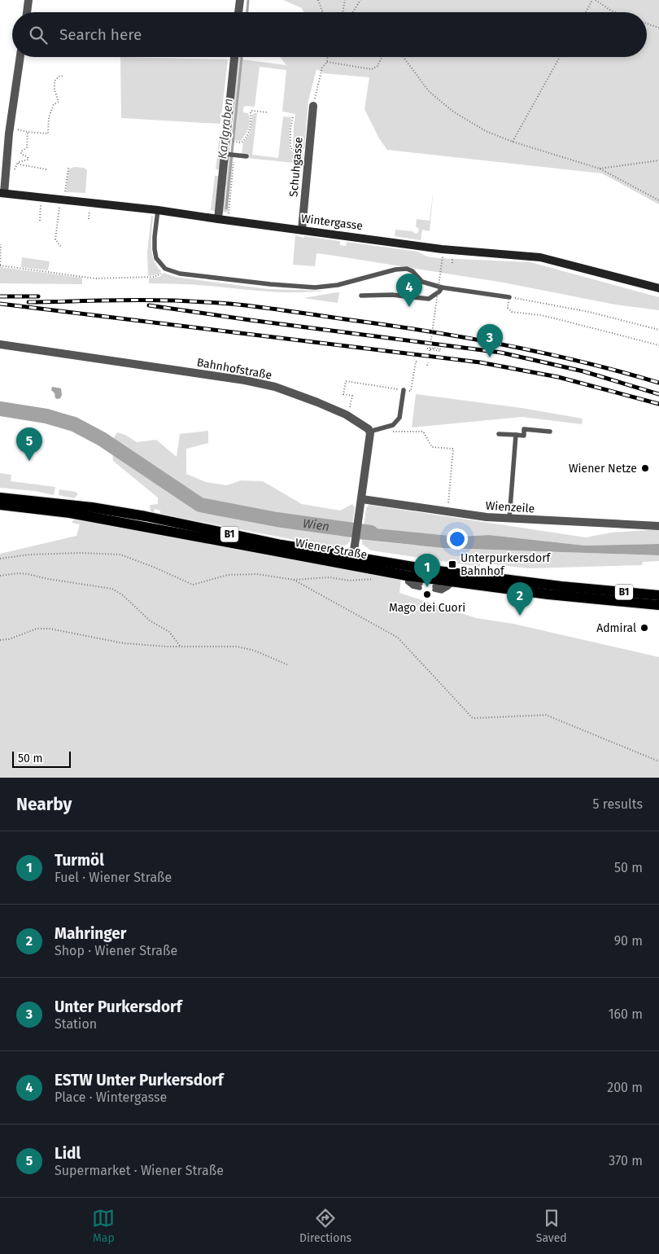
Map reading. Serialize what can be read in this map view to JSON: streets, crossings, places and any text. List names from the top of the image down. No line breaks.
{"streets":{"main road":["B1","Wiener Straße"],"street":["Schuhgasse","Wintergasse","Bahnhofstraße","Wienzeile"]},"crossings":[["Schuhgasse","Wintergasse"]],"water":["Karlgraben","Wien"],"places":{"other":["Wiener Netze","Mago dei Cuori","Admiral"],"transit":["Unterpurkersdorf Bahnhof"]},"scale_bar":"50 m","page":{"search":"Search here","pins":["4","3","5","1","2"],"scale":"50 m","heading":["Nearby","5 results"],"list":[{"mark":"1","name":"Turmöl","note":"Fuel · Wiener Straße","value":"50 m"},{"mark":"2","name":"Mahringer","note":"Shop · Wiener Straße","value":"90 m"},{"mark":"3","name":"Unter Purkersdorf","note":"Station","value":"160 m"},{"mark":"4","name":"ESTW Unter Purkersdorf","note":"Place · Wintergasse","value":"200 m"},{"mark":"5","name":"Lidl","note":"Supermarket · Wiener Straße","value":"370 m"}],"nav":["Map","Directions","Saved"]}}
